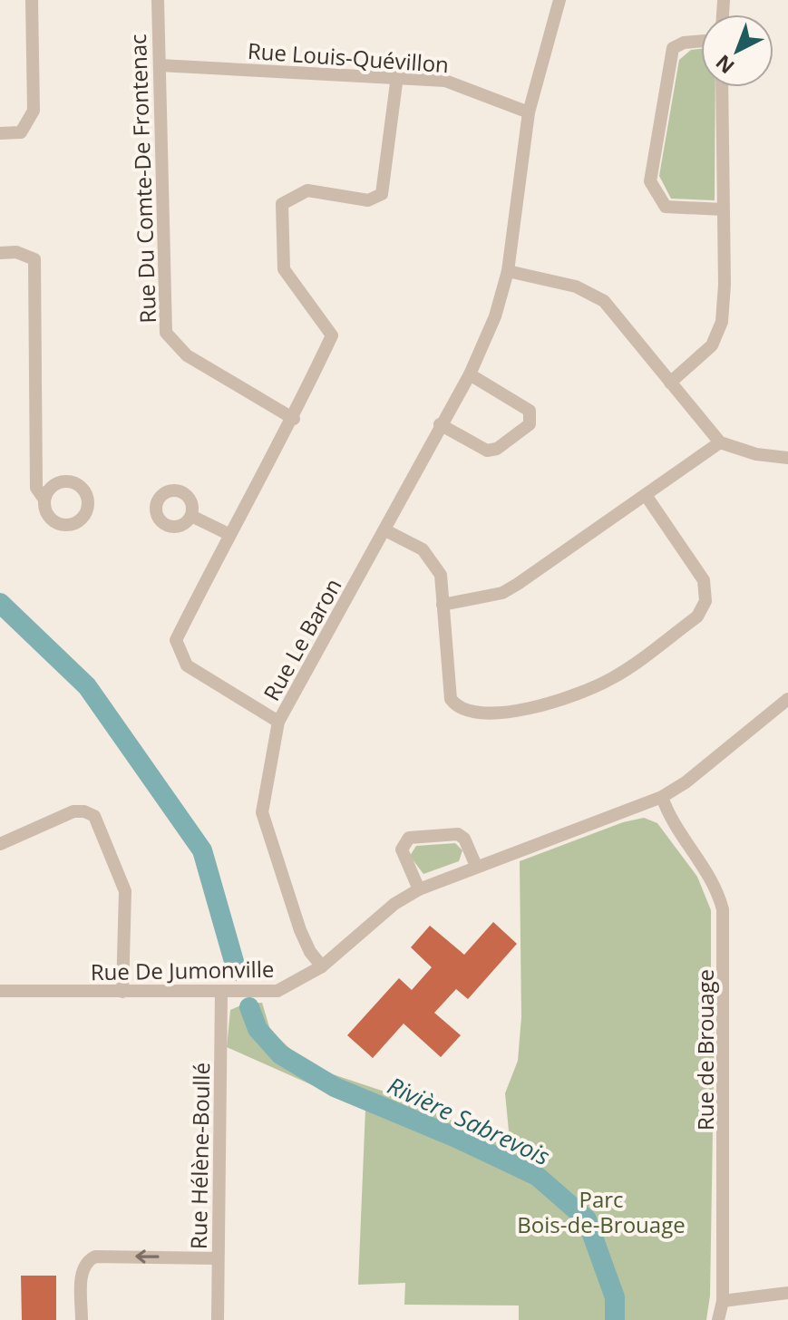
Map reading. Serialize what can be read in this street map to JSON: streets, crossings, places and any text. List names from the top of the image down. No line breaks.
{"streets":{"street":["Rue Louis-Quévillon","Rue Du Comte-De Frontenac","Rue Le Baron","Rue De Jumonville","Rue de Brouage","Rue Hélène-Boullé"]},"crossings":[["Rue Louis-Quévillon","Rue Du Comte-De Frontenac"],["Rue Louis-Quévillon","Rue Le Baron"],["Rue Le Baron","Rue De Jumonville"],["Rue De Jumonville","Rue de Brouage"],["Rue De Jumonville","Rue Hélène-Boullé"]],"water":["Rivière Sabrevois"],"parks":["Parc Bois-de-Brouage"],"north":"bottom left"}
